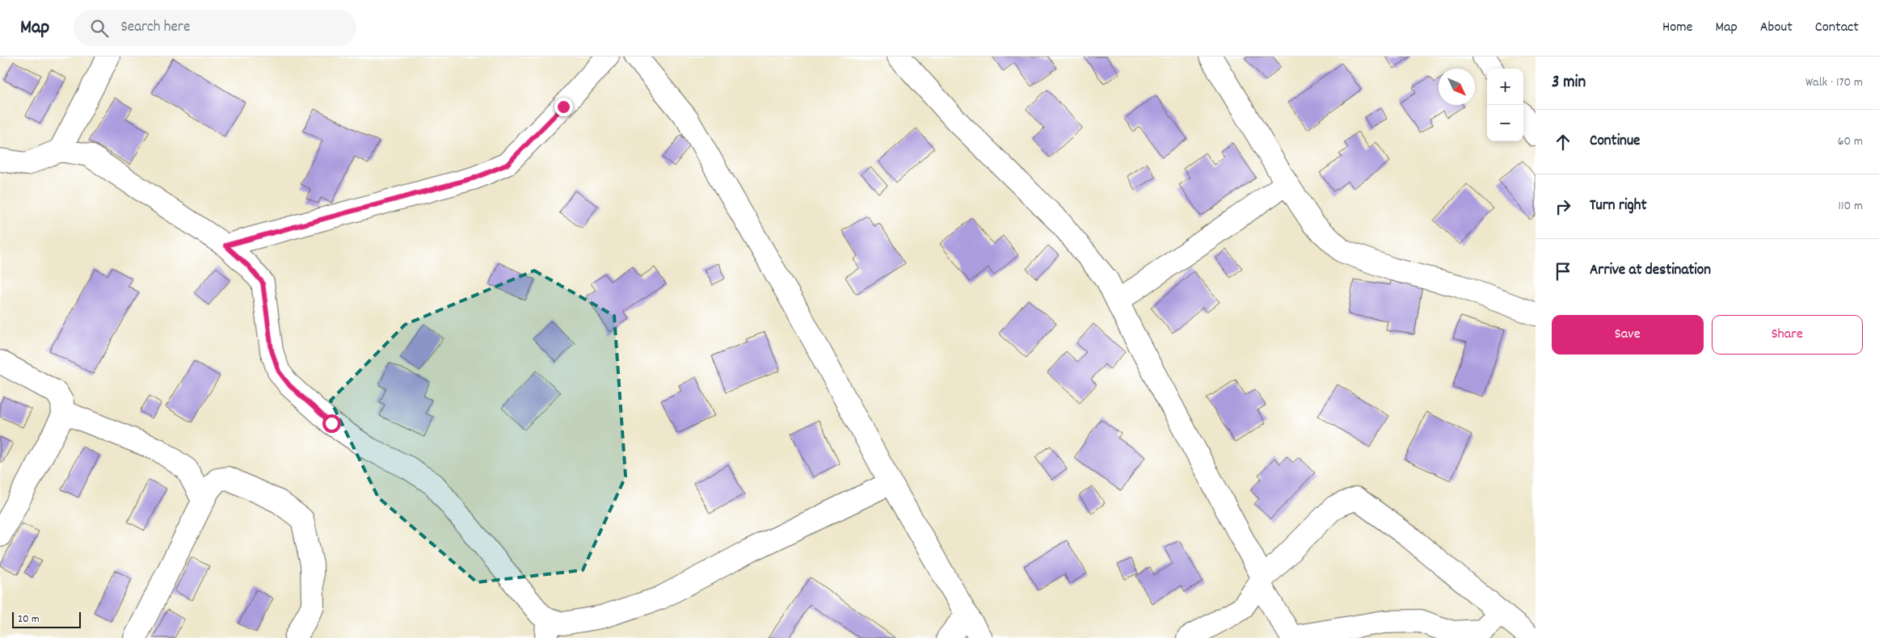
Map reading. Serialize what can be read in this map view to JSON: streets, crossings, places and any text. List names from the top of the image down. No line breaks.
{"scale_bar":"20 m","north":"bottom right","page":{"header":"Map","search":"Search here","nav":["Home","Map","About","Contact"],"heading":["3 min","Walk · 170 m"],"map_buttons":["+","−"],"list":[["Continue","60 m"],["Turn right","110 m"],"Arrive at destination"],"buttons":["Save","Share"],"scale":"20 m"}}
